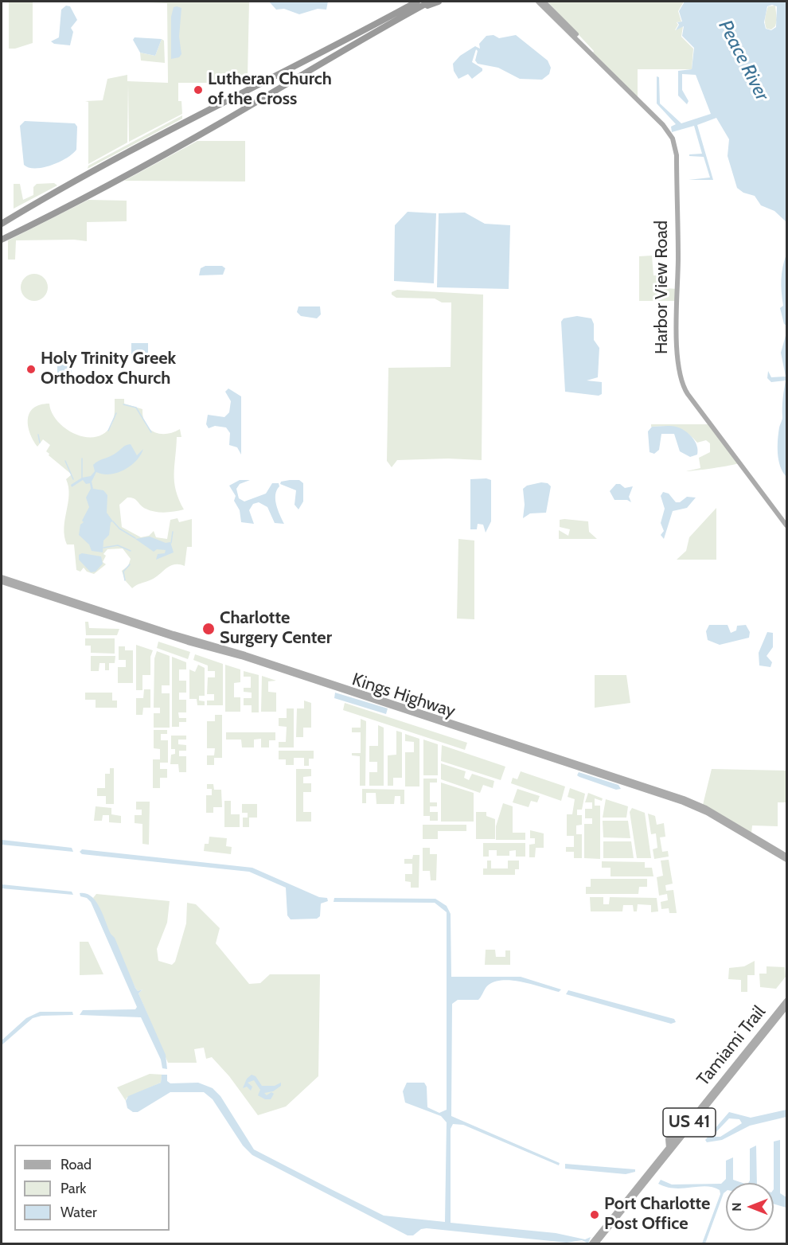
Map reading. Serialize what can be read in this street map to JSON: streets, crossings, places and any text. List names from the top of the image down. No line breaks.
{"streets":{"main road":["Harbor View Road","Kings Highway","Tamiami Trail","US 41"]},"water":["Peace River"],"places":["Lutheran Church of the Cross","Holy Trinity Greek Orthodox Church","Charlotte Surgery Center","Port Charlotte Post Office"],"legend":["Road","Park","Water"],"north":"left"}
